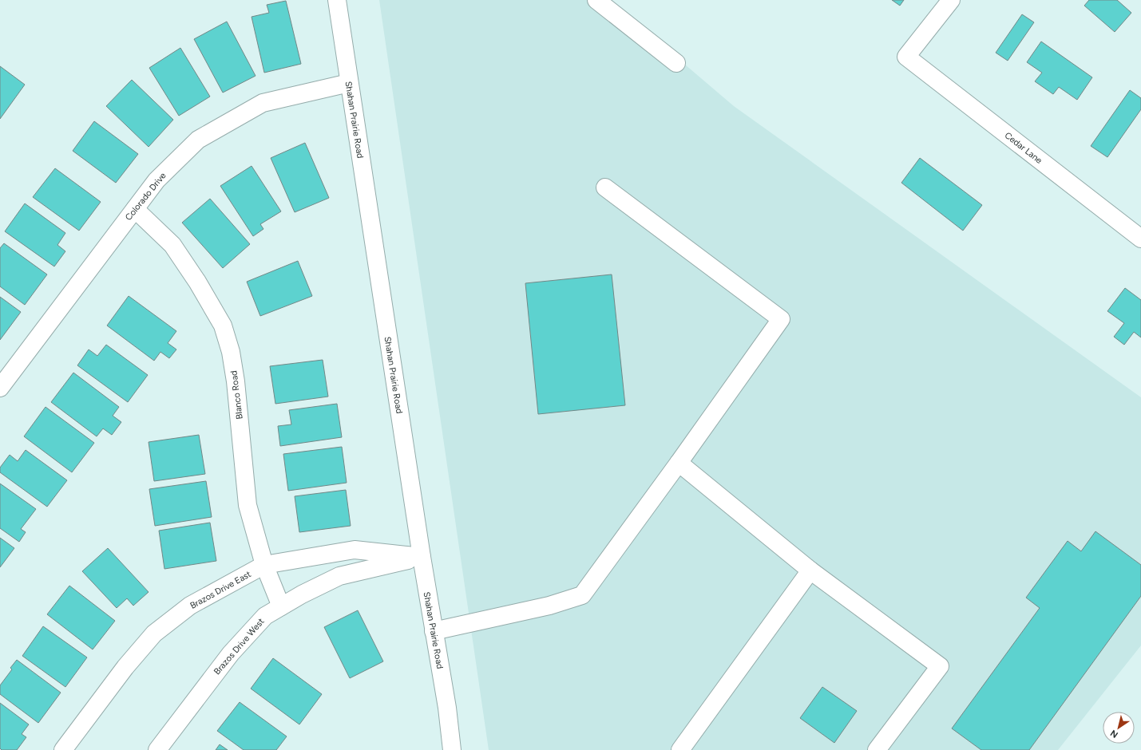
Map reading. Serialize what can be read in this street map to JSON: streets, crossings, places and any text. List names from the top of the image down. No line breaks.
{"streets":{"street":["Shahan Prairie Road","Cedar Lane","Colorado Drive","Blanco Road","Brazos Drive East","Brazos Drive West"]},"crossings":[["Shahan Prairie Road","Colorado Drive"],["Shahan Prairie Road","Brazos Drive East"],["Shahan Prairie Road","Brazos Drive West"],["Colorado Drive","Blanco Road"],["Blanco Road","Brazos Drive East"],["Blanco Road","Brazos Drive West"],["Brazos Drive East","Brazos Drive West"]],"north":"bottom left"}
